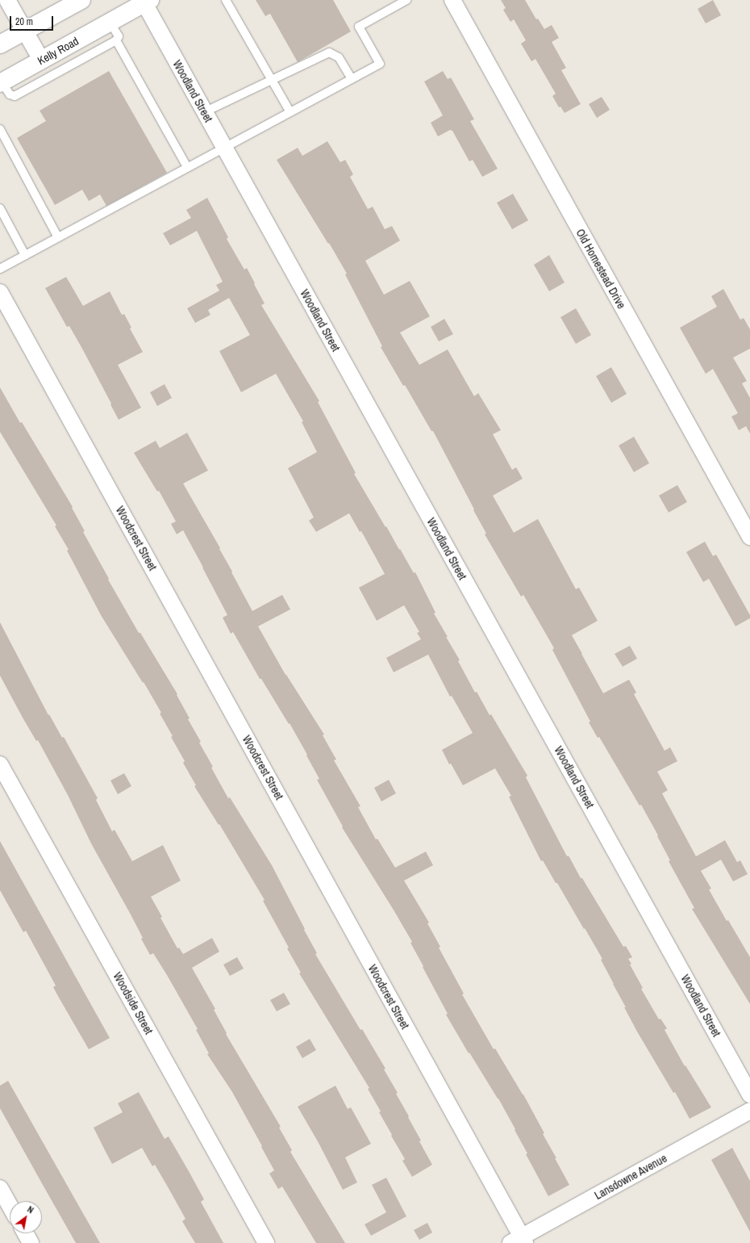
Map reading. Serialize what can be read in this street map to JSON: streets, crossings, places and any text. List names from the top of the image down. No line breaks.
{"streets":{"street":["Kelly Road","Woodland Street","Old Homestead Drive","Woodcrest Street","Woodside Street","Lansdowne Avenue"]},"crossings":[["Kelly Road","Woodland Street"],["Woodcrest Street","Lansdowne Avenue"]],"scale_bar":"20 m","north":"top right"}
